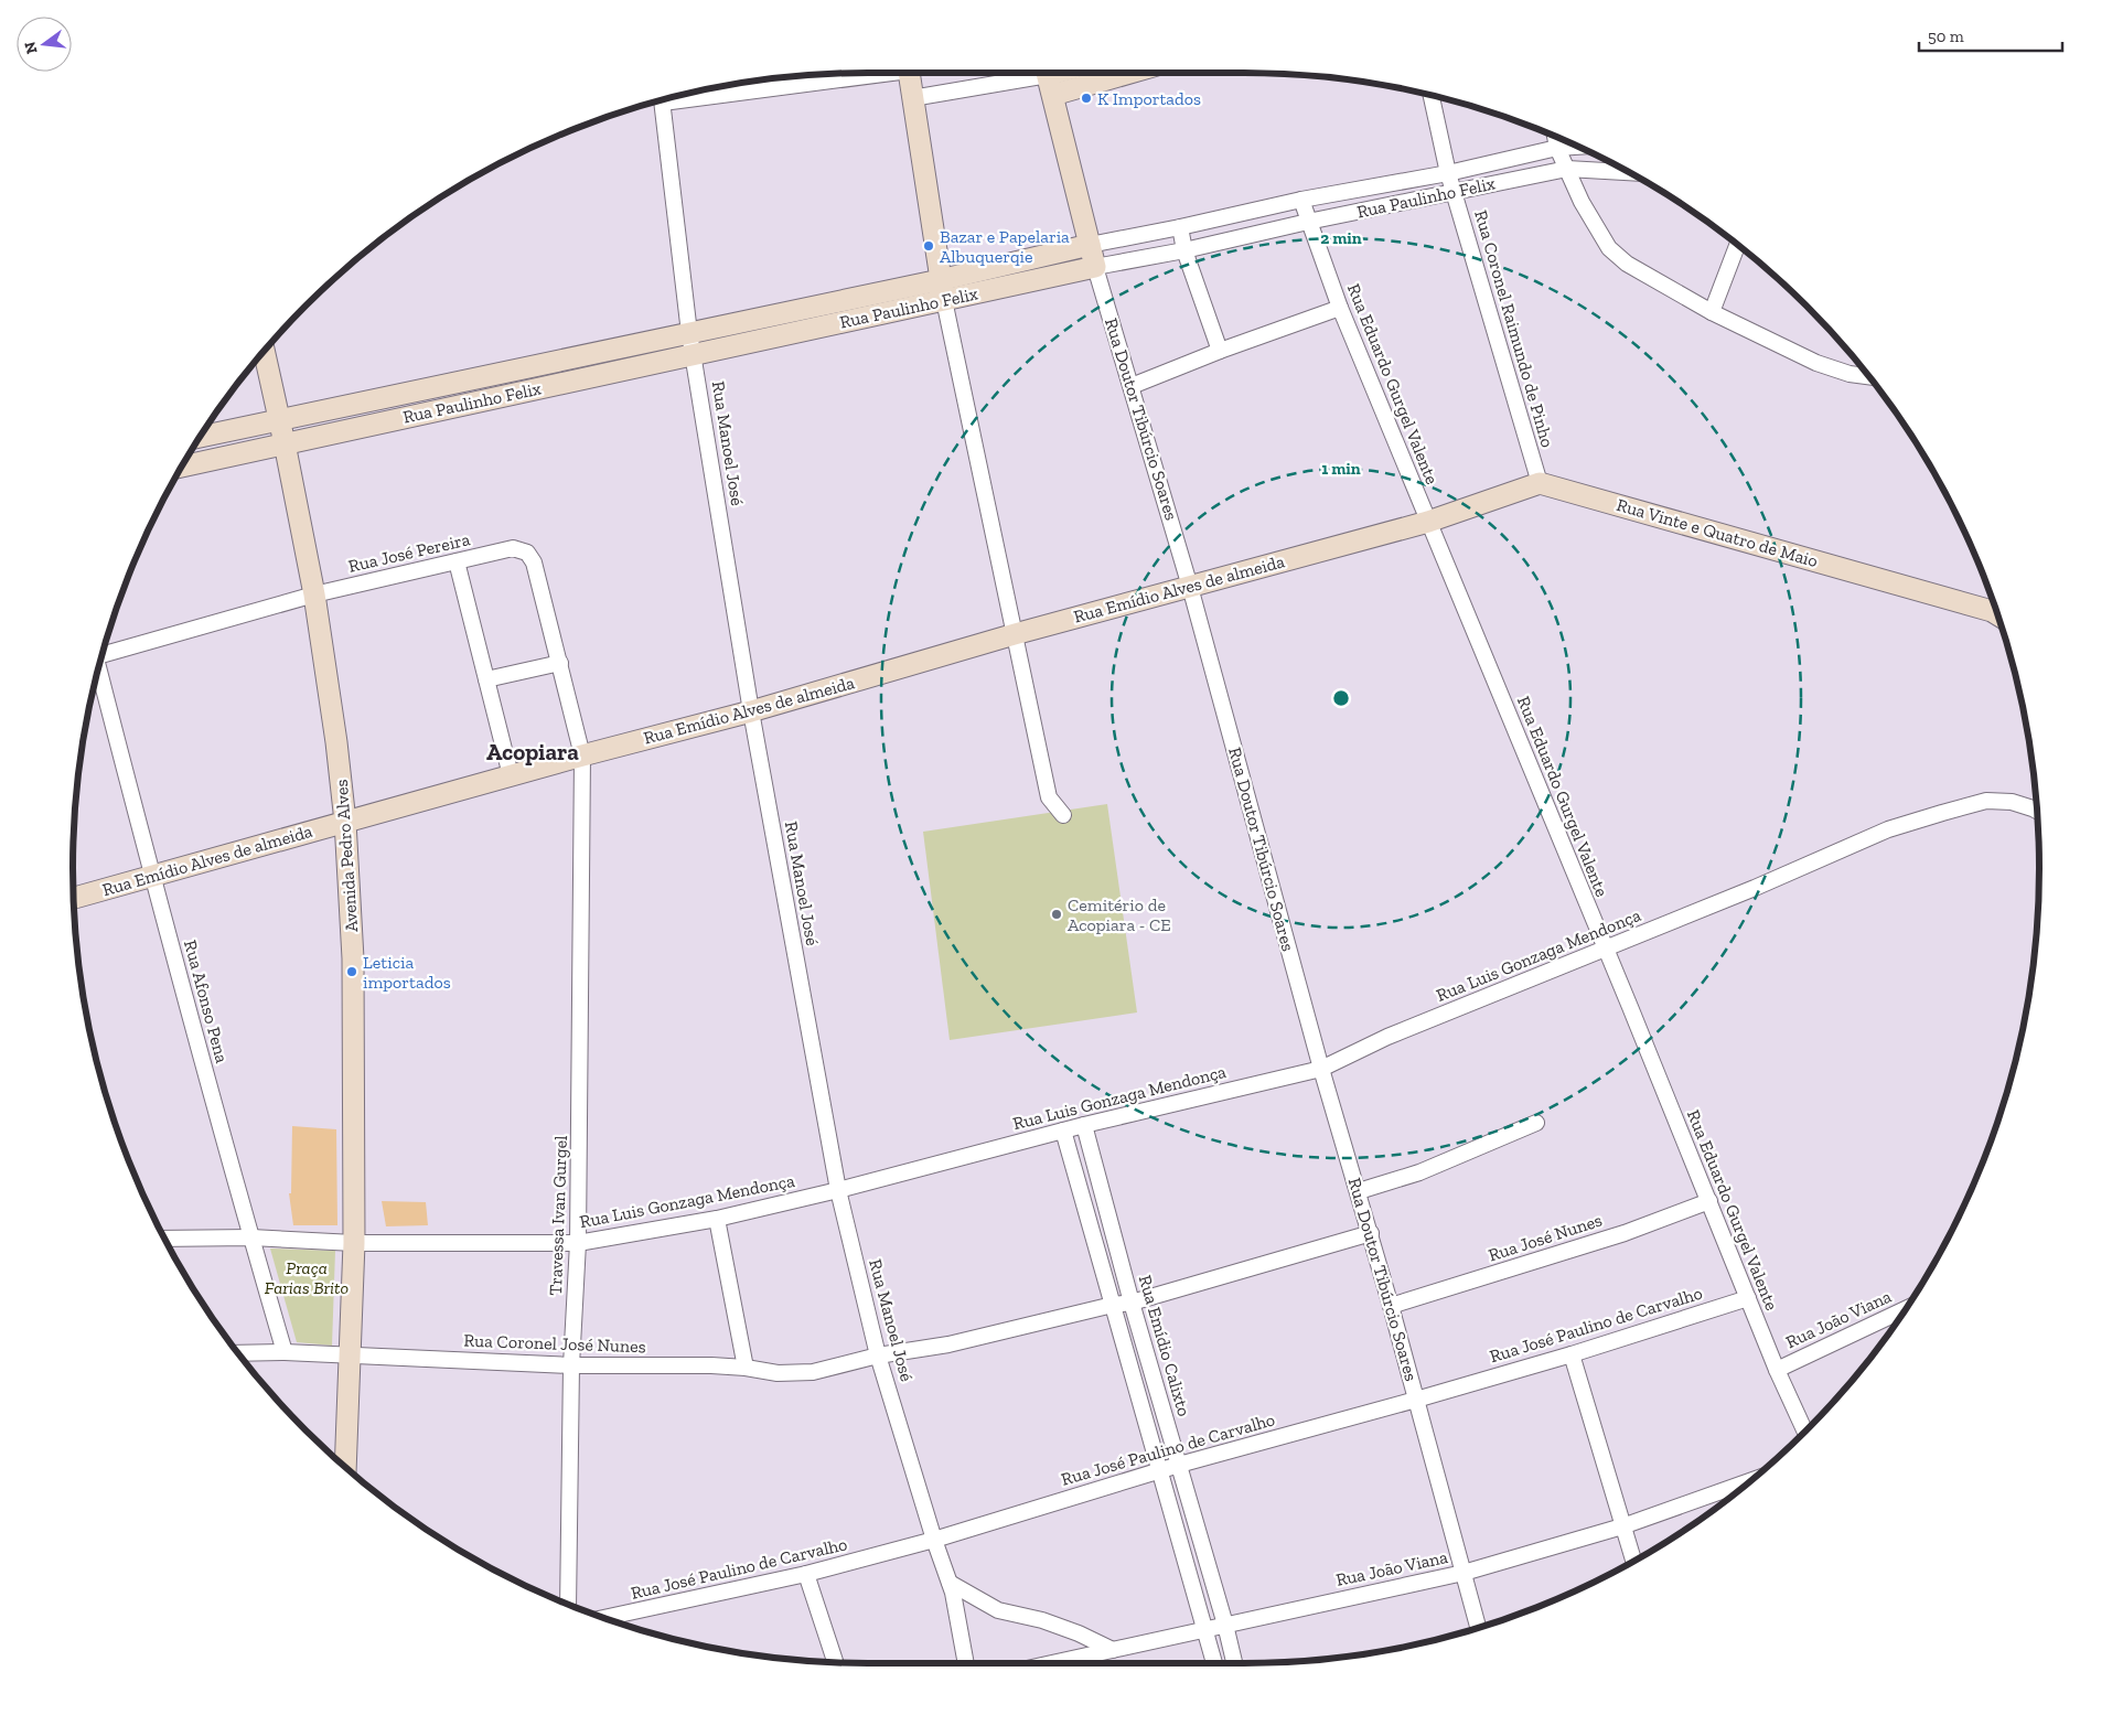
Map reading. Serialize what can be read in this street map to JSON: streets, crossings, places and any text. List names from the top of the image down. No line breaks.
{"streets":{"main road":["Rua Paulinho Felix","Rua Doutor Tibúrcio Soares","Rua Vinte e Quatro de Maio","Rua Emídio Alves de almeida","Avenida Pedro Alves"],"street":["Rua Coronel Raimundo de Pinho","Rua Eduardo Gurgel Valente","Rua Manoel José","Rua José Pereira","Rua Luis Gonzaga Mendonça","Rua Afonso Pena","Travessa Ivan Gurgel","Rua José Nunes","Rua João Viana","Rua José Paulino de Carvalho","Rua Coronel José Nunes","Rua Emídio Calixto"]},"crossings":[["Rua Paulinho Felix","Rua Coronel Raimundo de Pinho"],["Rua Paulinho Felix","Rua Eduardo Gurgel Valente"],["Rua Paulinho Felix","Rua Doutor Tibúrcio Soares"],["Rua Paulinho Felix","Rua Manoel José"],["Rua Paulinho Felix","Avenida Pedro Alves"],["Rua Coronel Raimundo de Pinho","Rua Vinte e Quatro de Maio"],["Rua Eduardo Gurgel Valente","Rua Emídio Alves de almeida"],["Rua Eduardo Gurgel Valente","Rua Luis Gonzaga Mendonça"],["Rua Eduardo Gurgel Valente","Rua José Nunes"],["Rua Eduardo Gurgel Valente","Rua João Viana"],["Rua Eduardo Gurgel Valente","Rua José Paulino de Carvalho"],["Rua Doutor Tibúrcio Soares","Rua Emídio Alves de almeida"],["Rua Doutor Tibúrcio Soares","Rua Luis Gonzaga Mendonça"],["Rua Doutor Tibúrcio Soares","Rua José Nunes"],["Rua Doutor Tibúrcio Soares","Rua João Viana"],["Rua Doutor Tibúrcio Soares","Rua José Paulino de Carvalho"],["Rua Doutor Tibúrcio Soares","Rua Coronel José Nunes"],["Rua Manoel José","Rua Emídio Alves de almeida"],["Rua Manoel José","Rua Luis Gonzaga Mendonça"],["Rua Manoel José","Rua José Paulino de Carvalho"],["Rua Manoel José","Rua Coronel José Nunes"],["Rua José Pereira","Rua Emídio Alves de almeida"],["Rua José Pereira","Avenida Pedro Alves"],["Rua José Pereira","Travessa Ivan Gurgel"],["Rua Emídio Alves de almeida","Avenida Pedro Alves"],["Rua Emídio Alves de almeida","Rua Afonso Pena"],["Rua Emídio Alves de almeida","Travessa Ivan Gurgel"],["Avenida Pedro Alves","Rua Luis Gonzaga Mendonça"],["Avenida Pedro Alves","Rua Coronel José Nunes"],["Rua Luis Gonzaga Mendonça","Rua Afonso Pena"],["Rua Luis Gonzaga Mendonça","Travessa Ivan Gurgel"],["Rua Luis Gonzaga Mendonça","Rua Emídio Calixto"],["Rua Afonso Pena","Rua Coronel José Nunes"],["Travessa Ivan Gurgel","Rua Coronel José Nunes"],["Rua João Viana","Rua Emídio Calixto"],["Rua José Paulino de Carvalho","Rua Emídio Calixto"],["Rua Coronel José Nunes","Rua Emídio Calixto"]],"districts":["Acopiara"],"parks":["Praça Farias Brito"],"places":["K Importados","Bazar e Papelaria Albuquerqie","Cemitério de Acopiara - CE","Leticia importados"],"scale_bar":"50 m","north":"left","rings":["2 min","1 min"]}
